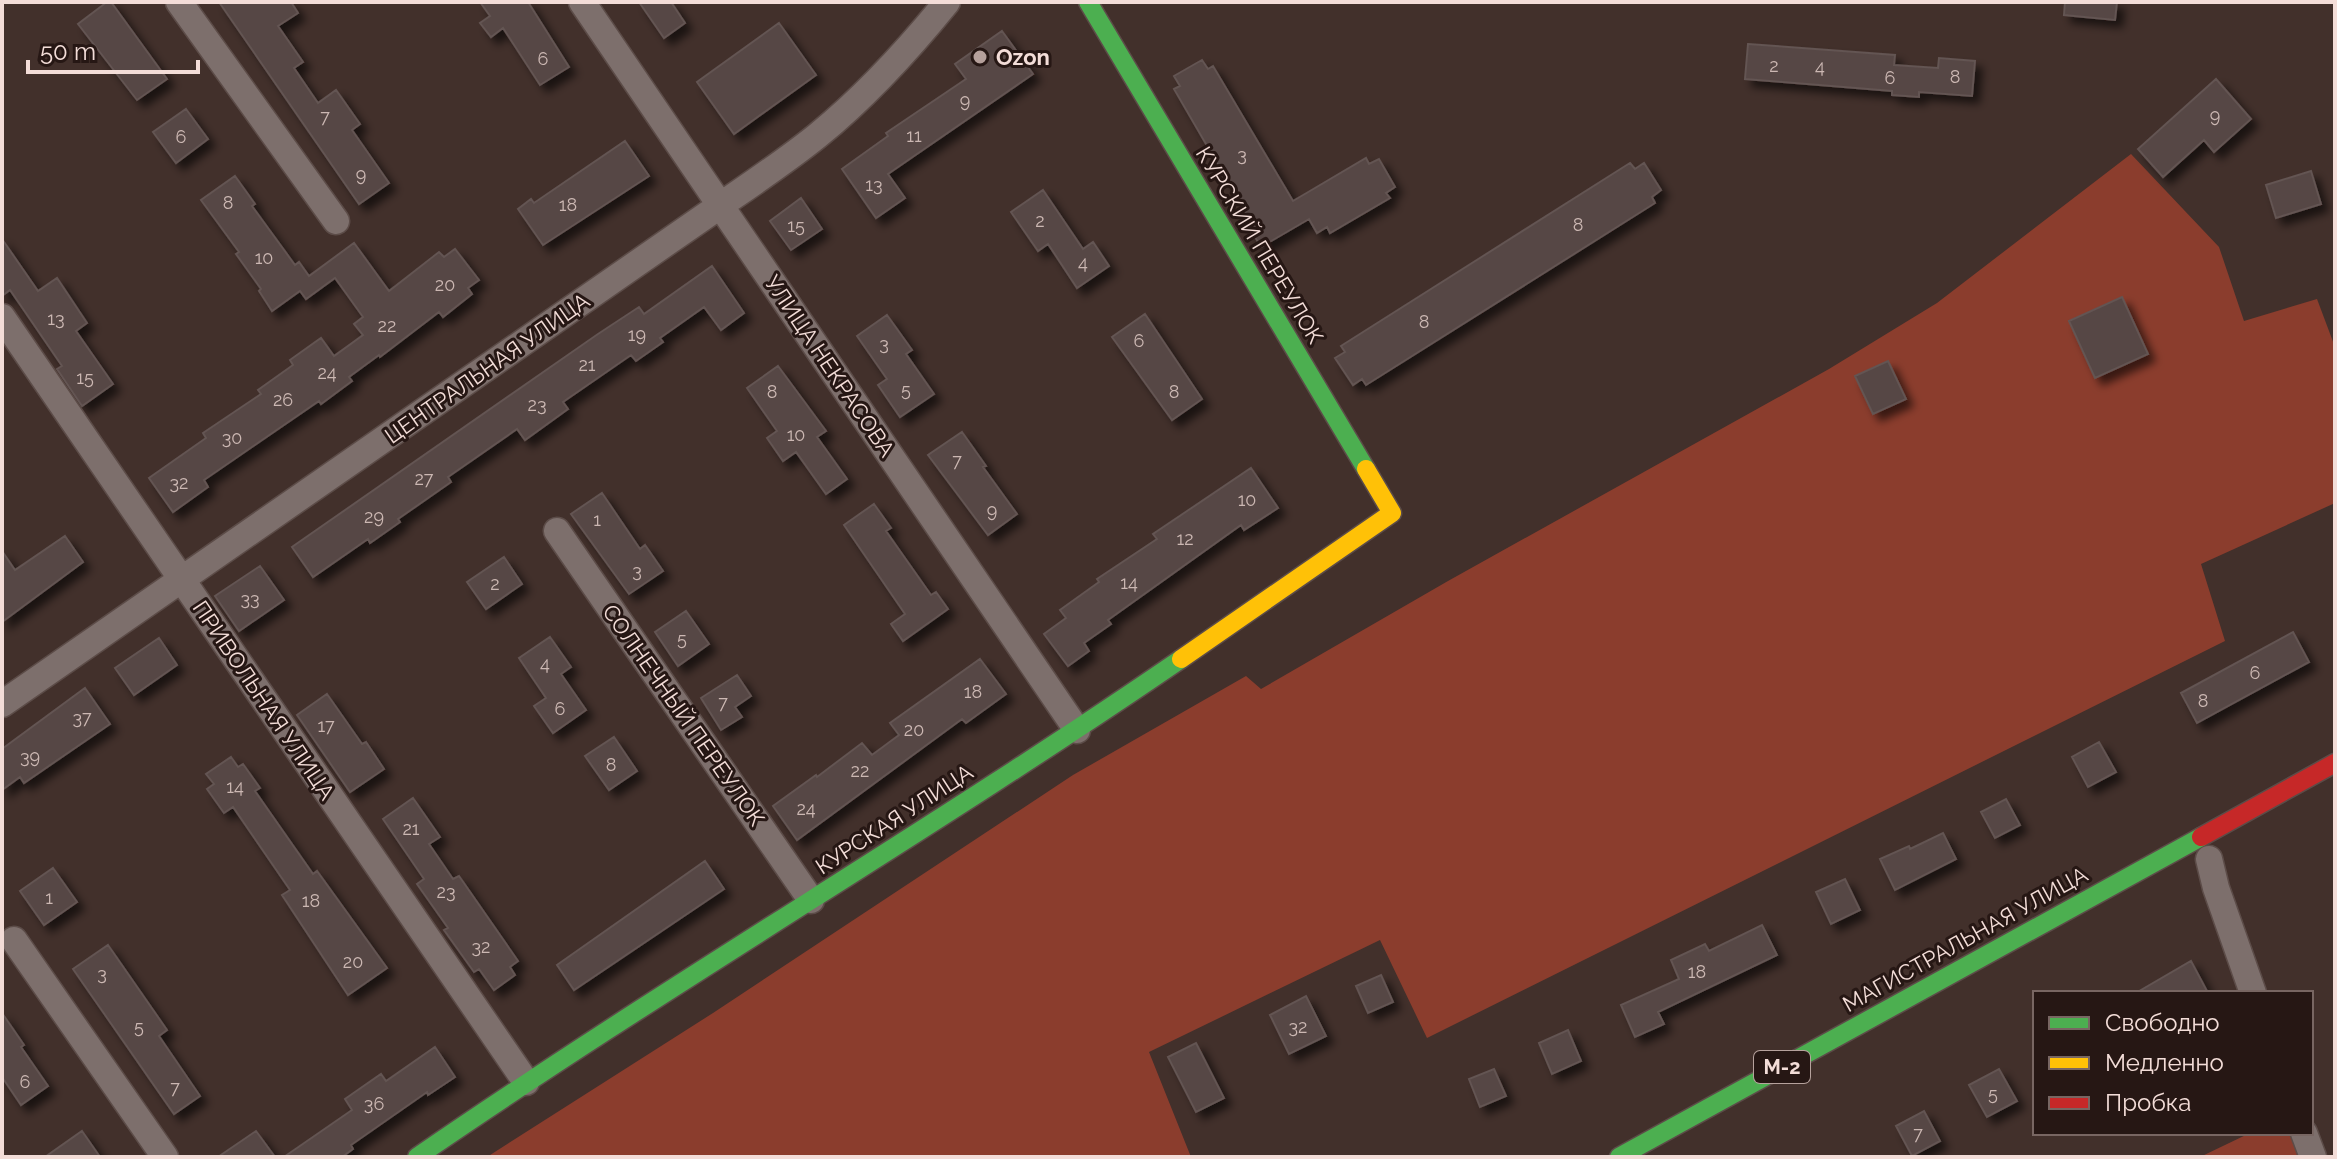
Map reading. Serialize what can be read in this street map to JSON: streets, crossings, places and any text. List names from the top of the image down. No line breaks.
{"streets":{"main road":["КУРСКИЙ ПЕРЕУЛОК","КУРСКАЯ УЛИЦА","МАГИСТРАЛЬНАЯ УЛИЦА","М-2"],"street":["УЛИЦА НЕКРАСОВА","ЦЕНТРАЛЬНАЯ УЛИЦА","ПРИВОЛЬНАЯ УЛИЦА","СОЛНЕЧНЫЙ ПЕРЕУЛОК"]},"crossings":[["КУРСКИЙ ПЕРЕУЛОК","КУРСКАЯ УЛИЦА"],["УЛИЦА НЕКРАСОВА","ЦЕНТРАЛЬНАЯ УЛИЦА"],["УЛИЦА НЕКРАСОВА","КУРСКАЯ УЛИЦА"],["ЦЕНТРАЛЬНАЯ УЛИЦА","ПРИВОЛЬНАЯ УЛИЦА"],["ПРИВОЛЬНАЯ УЛИЦА","КУРСКАЯ УЛИЦА"],["СОЛНЕЧНЫЙ ПЕРЕУЛОК","КУРСКАЯ УЛИЦА"]],"places":["Ozon"],"house_numbers":["6","2","4","8","6","9","9","7","11","6","3","9","13","8","18","2","8","15","10","4","20","13","8","22","19","6","3","21","24","15","5","8","8","26","23","10","30","7","27","32","10","9","29","1","12","3","14","2","33","5","4","6","18","8","7","6","37","17","20","39","8","22","14","24","21","23","1","18","32","20","18","3","5","32","6","7","5","36","7"],"legend":["Свободно","Медленно","Пробка"],"scale_bar":"50 m"}
